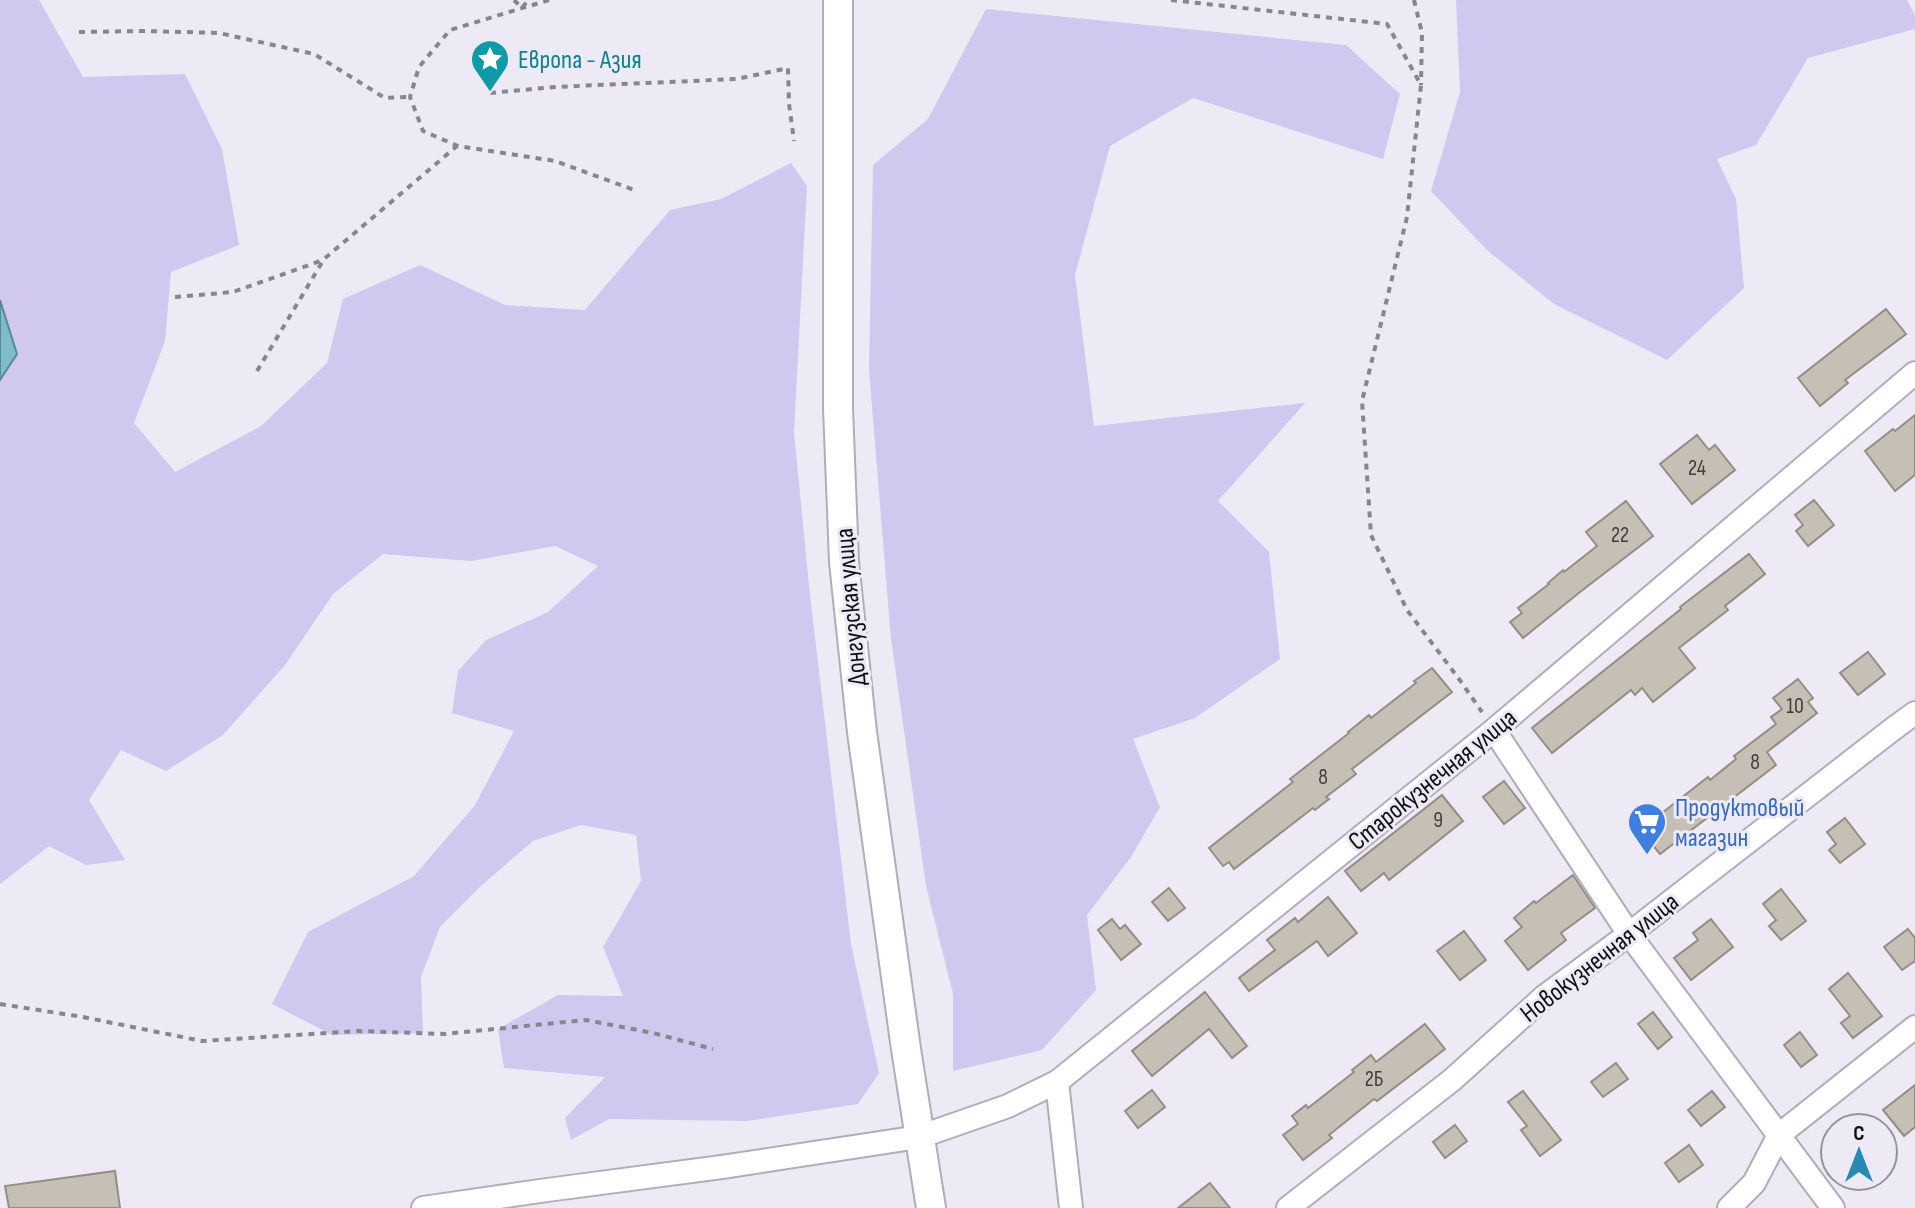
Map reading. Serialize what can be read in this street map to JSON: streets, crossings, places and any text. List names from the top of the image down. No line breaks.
{"streets":{"main road":["Донгузская улица"],"street":["Старокузнечная улица","Новокузнечная улица"]},"crossings":[["Донгузская улица","Старокузнечная улица"]],"places":{"place":["Европа - Азия"],"supermarket":["Продуктовый магазин"]},"house_numbers":["24","22","10","8","8","9","2Б"],"north":"top"}
